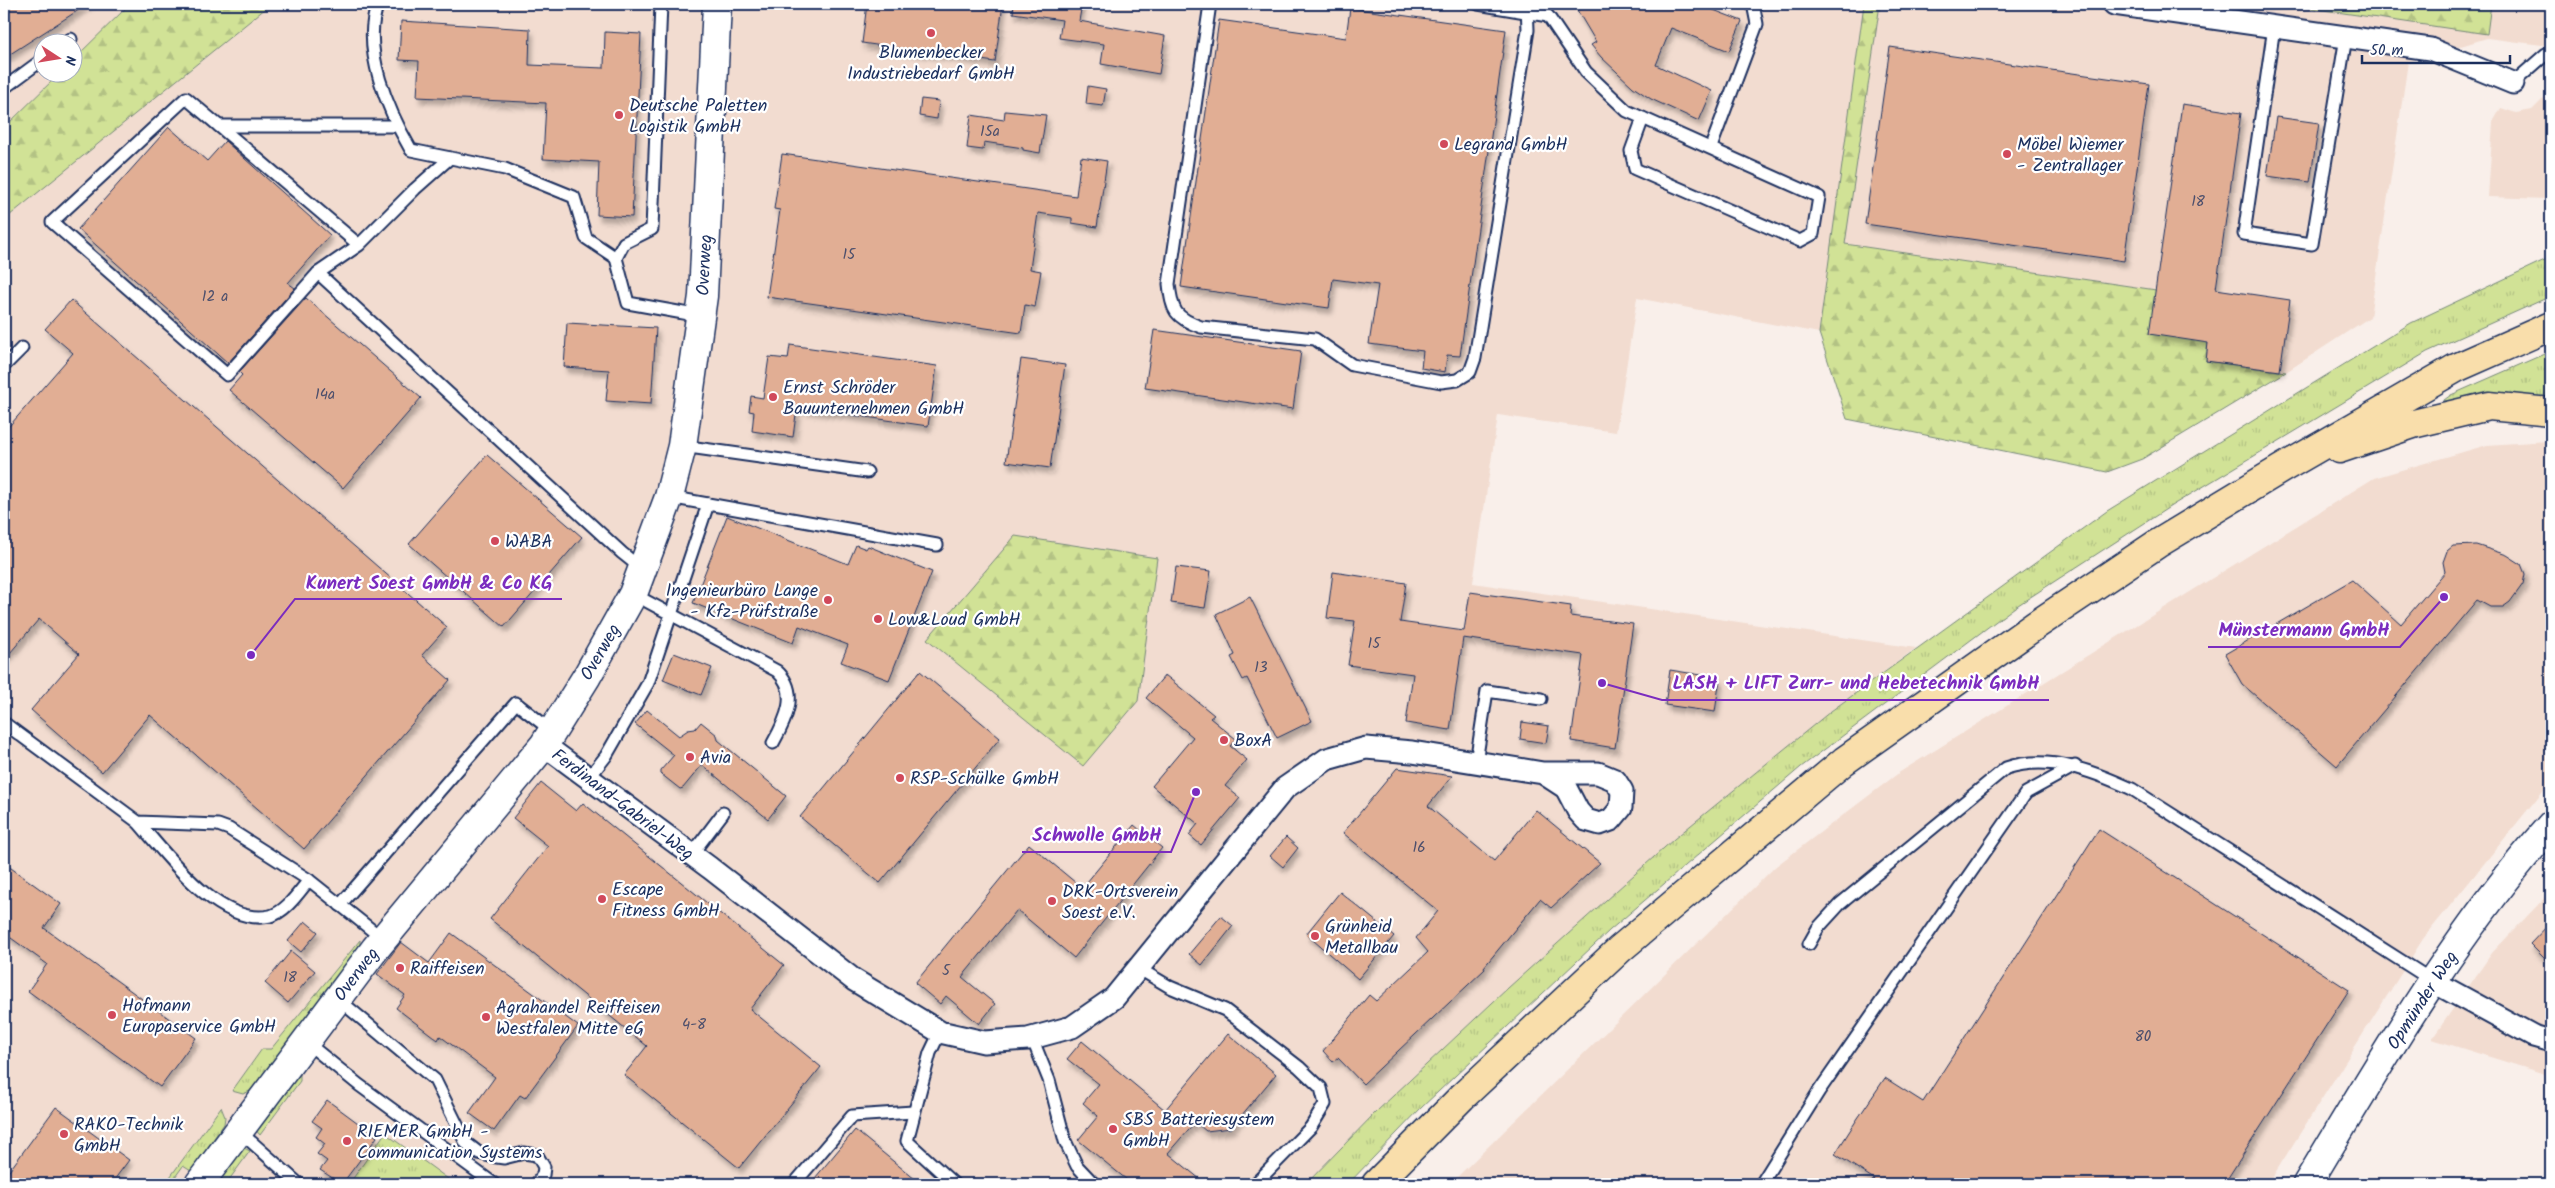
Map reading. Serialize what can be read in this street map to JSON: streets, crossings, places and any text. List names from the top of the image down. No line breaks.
{"streets":{"street":["Overweg","Ferdinand-Gabriel-Weg","Opmünder Weg"]},"crossings":[["Overweg","Ferdinand-Gabriel-Weg"]],"places":["Blumenbecker Industriebedarf GmbH","Deutsche Paletten Logistik GmbH","Legrand GmbH","Möbel Wiemer - Zentrallager","Ernst Schröder Bauunternehmen GmbH","WABA","Münstermann GmbH","Ingenieurbüro Lange - Kfz-Prüfstraße","Low&Loud GmbH","Kunert Soest GmbH & Co KG","LASH + LIFT Zurr- und Hebetechnik GmbH","BoxA","Avia","RSP-Schülke GmbH","Schwolle GmbH","Escape Fitness GmbH","DRK-Ortsverein Soest e.V.","Grünheid Metallbau","Raiffeisen","Hofmann Europaservice GmbH","Agrahandel Reiffeisen Westfalen Mitte eG","SBS Batteriesystem GmbH","RAKO-Technik GmbH","RIEMER GmbH - Communication Systems"],"house_numbers":["15a","18","15","12 a","14a","15","13","16","5","18","4-8","80"],"scale_bar":"50 m","north":"right"}
